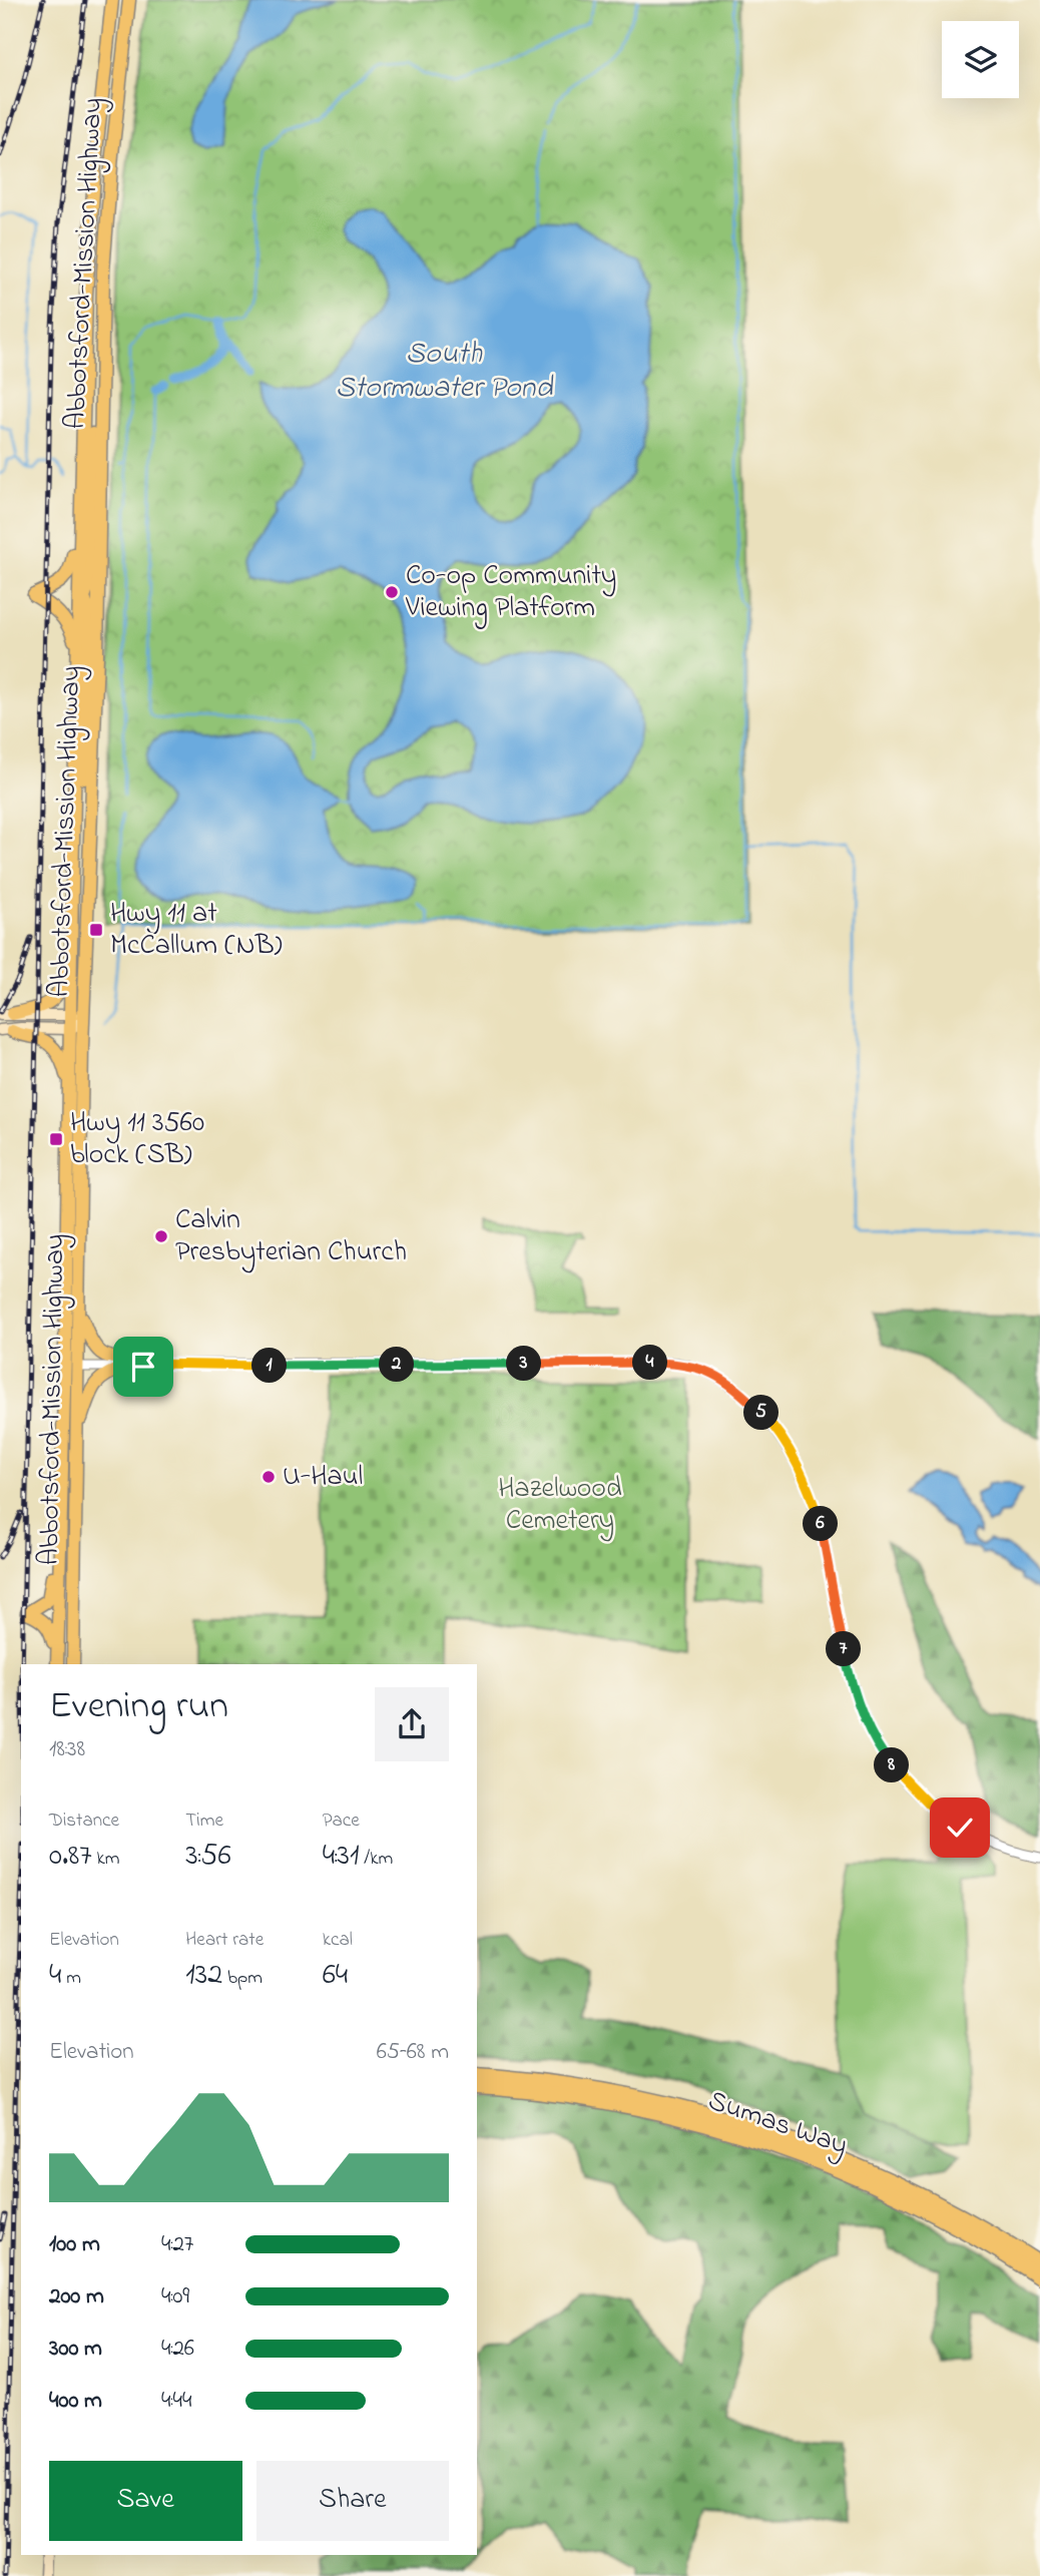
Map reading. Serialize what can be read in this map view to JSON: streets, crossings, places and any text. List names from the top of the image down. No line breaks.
{"streets":{"highway":["Abbotsford-Mission Highway","Sumas Way"]},"water":["South Stormwater Pond"],"parks":["Hazelwood Cemetery"],"places":{"other":["Co-op Community Viewing Platform","Calvin Presbyterian Church","U-Haul"],"transit":["Hwy 11 at McCallum (NB)","Hwy 11 3560 block (SB)"]},"page":{"pins":["4","3","2","1","5","6","7","8"],"heading":["Evening run","18:38"],"stats":[["Distance","0.87 km"],["Time","3:56"],["Pace","4:31 /km"],["Elevation","4 m"],["Heart rate","132 bpm"],["kcal","64"]],"chart":["Elevation","65–68 m"],"list":[{"name":"100 m","note":"4:27"},{"name":"200 m","note":"4:09"},{"name":"300 m","note":"4:26"},{"name":"400 m","note":"4:44"}],"buttons":["Save","Share"]}}
